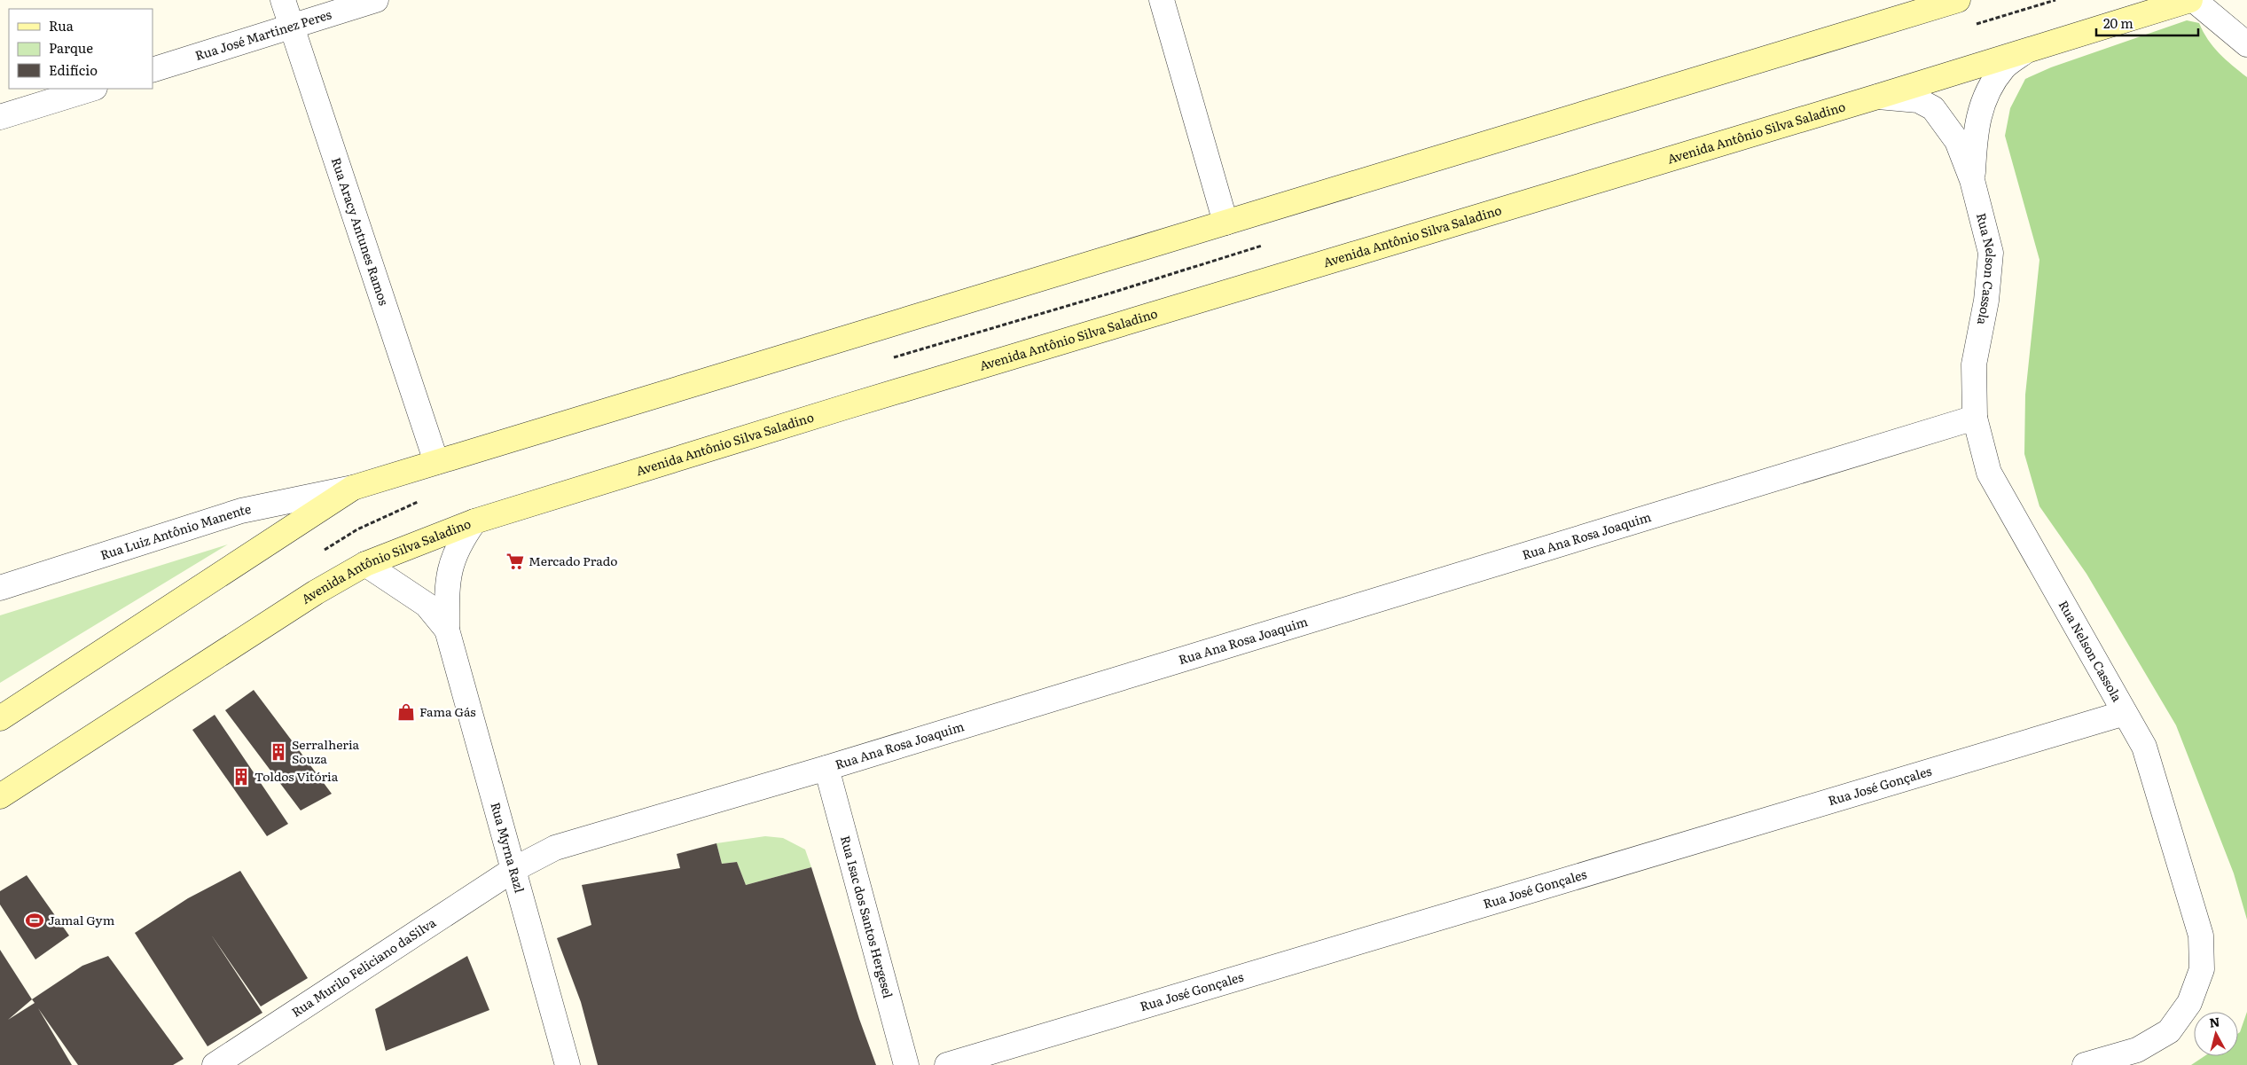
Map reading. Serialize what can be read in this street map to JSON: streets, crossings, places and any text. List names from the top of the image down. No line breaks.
{"streets":{"main road":["Avenida Antônio Silva Saladino"],"street":["Rua José Martinez Peres","Rua Aracy Antunes Ramos","Rua Nelson Cassola","Rua Luiz Antônio Manente","Rua Ana Rosa Joaquim","Rua José Gonçales","Rua Myrna Razl","Rua Isac dos Santos Hergesel","Rua Murilo Feliciano daSilva"]},"crossings":[["Rua José Martinez Peres","Rua Aracy Antunes Ramos"],["Avenida Antônio Silva Saladino","Rua Nelson Cassola"],["Avenida Antônio Silva Saladino","Rua Myrna Razl"],["Rua Nelson Cassola","Rua Ana Rosa Joaquim"],["Rua Nelson Cassola","Rua José Gonçales"],["Rua Ana Rosa Joaquim","Rua Myrna Razl"],["Rua Ana Rosa Joaquim","Rua Isac dos Santos Hergesel"],["Rua Ana Rosa Joaquim","Rua Murilo Feliciano daSilva"],["Rua Myrna Razl","Rua Murilo Feliciano daSilva"]],"places":{"supermarket":["Mercado Prado"],"shop":["Fama Gás"],"building":["Serralheria Souza","Toldos Vitória"],"sports":["Jamal Gym"]},"legend":["Rua","Parque","Edifício"],"scale_bar":"20 m","north":"top"}
